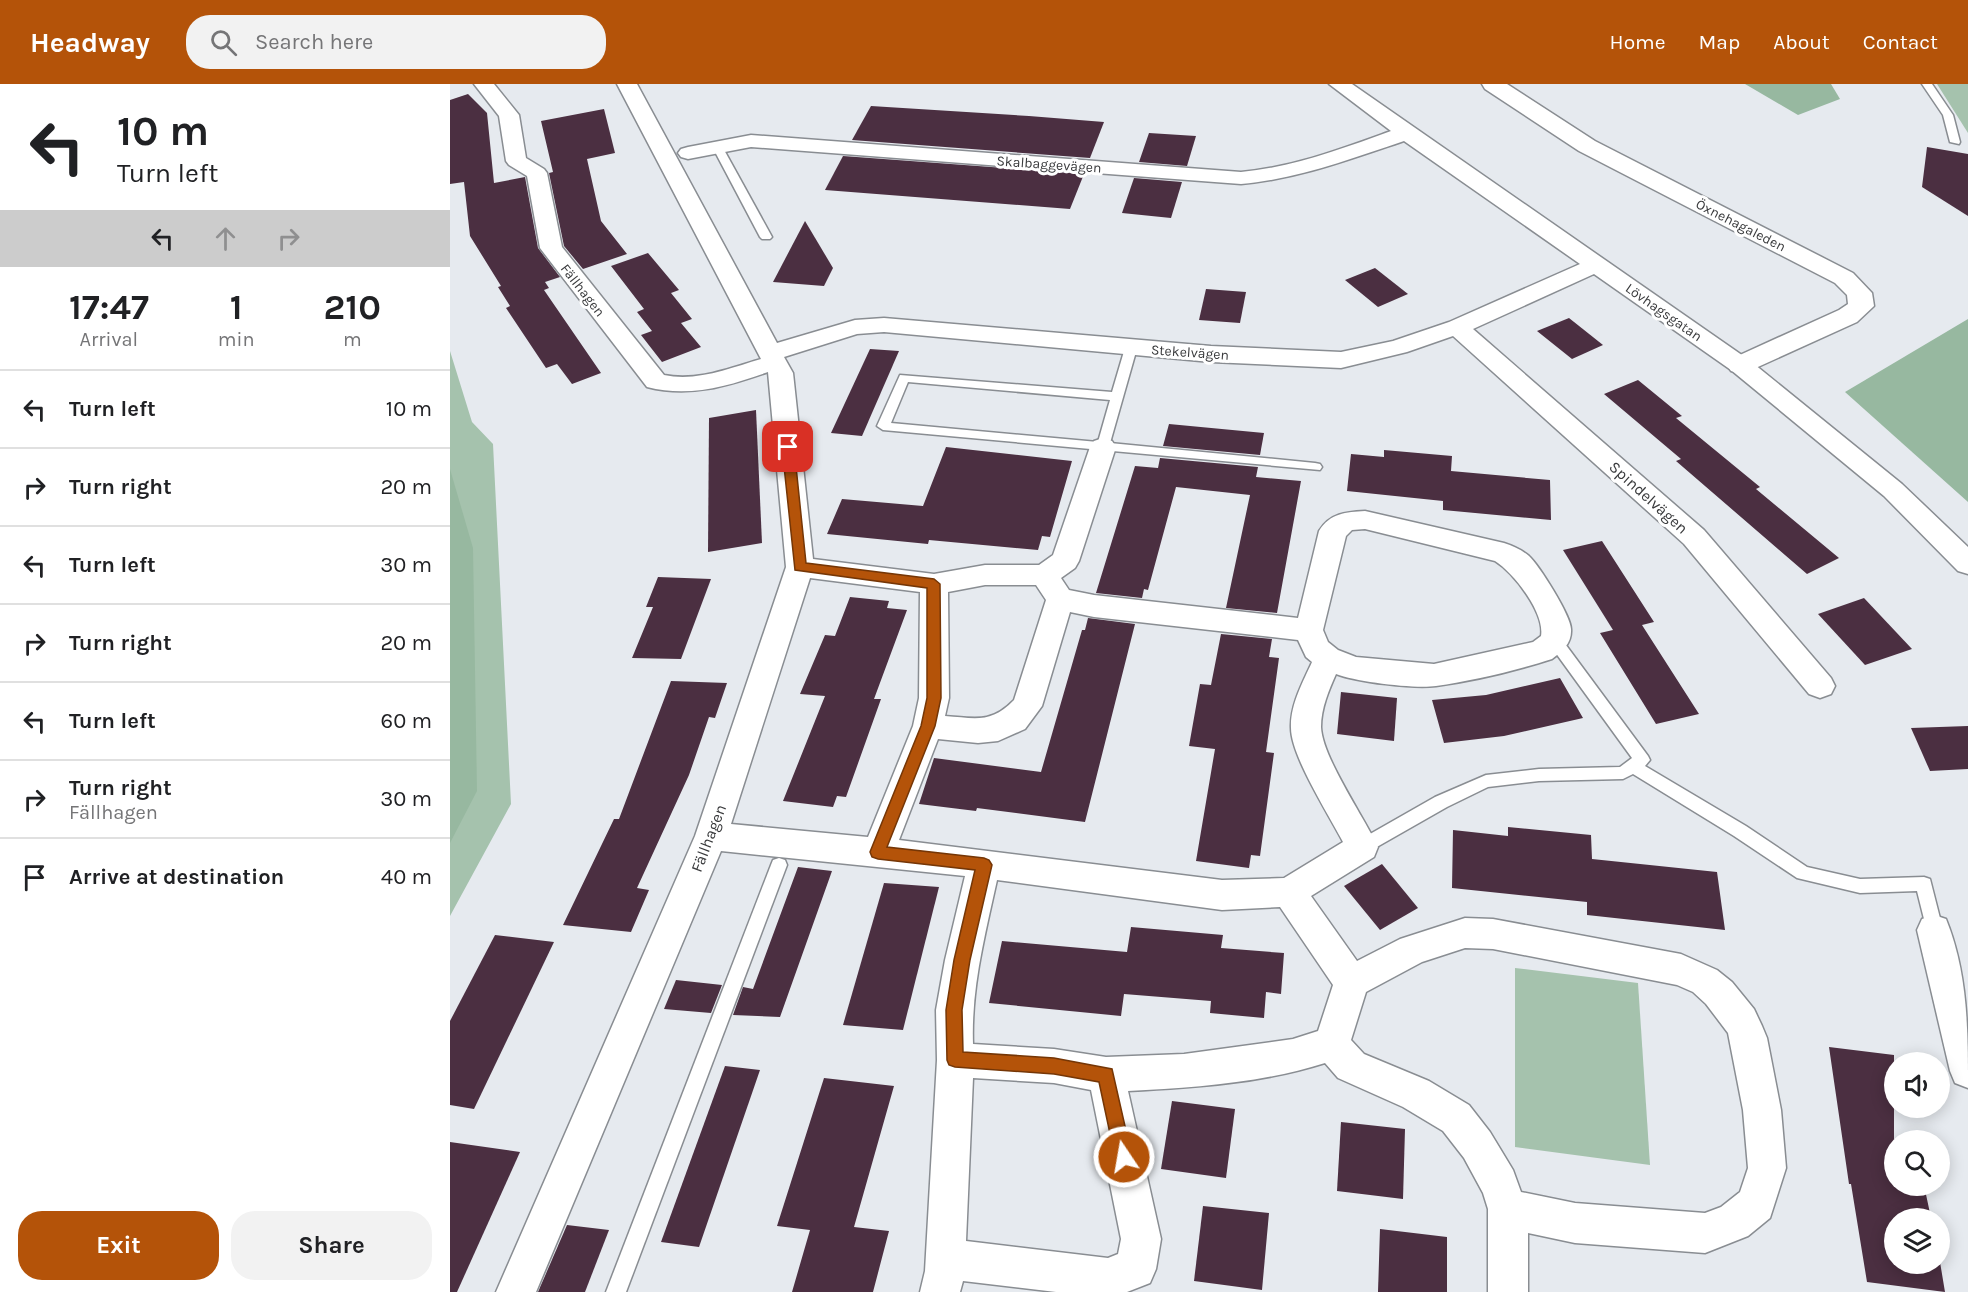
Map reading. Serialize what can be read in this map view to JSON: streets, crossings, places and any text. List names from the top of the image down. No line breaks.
{"streets":{"street":["Skalbaggevägen","Öxnehagaleden","Fällhagen","Lövhagsgatan","Stekelvägen","Spindelvägen"]},"crossings":[["Skalbaggevägen","Lövhagsgatan"],["Öxnehagaleden","Lövhagsgatan"],["Fällhagen","Stekelvägen"],["Lövhagsgatan","Stekelvägen"],["Stekelvägen","Spindelvägen"]],"page":{"header":"Headway","search":"Search here","nav":["Home","Map","About","Contact"],"turn":["10 m","Turn left"],"eta":["17:47","Arrival","1","min","210","m"],"list":[{"name":"Turn left","value":"10 m"},{"name":"Turn right","value":"20 m"},{"name":"Turn left","value":"30 m"},{"name":"Turn right","value":"20 m"},{"name":"Turn left","value":"60 m"},{"name":"Turn right","note":"Fällhagen","value":"30 m"},{"name":"Arrive at destination","value":"40 m"}],"buttons":["Exit","Share"]}}
